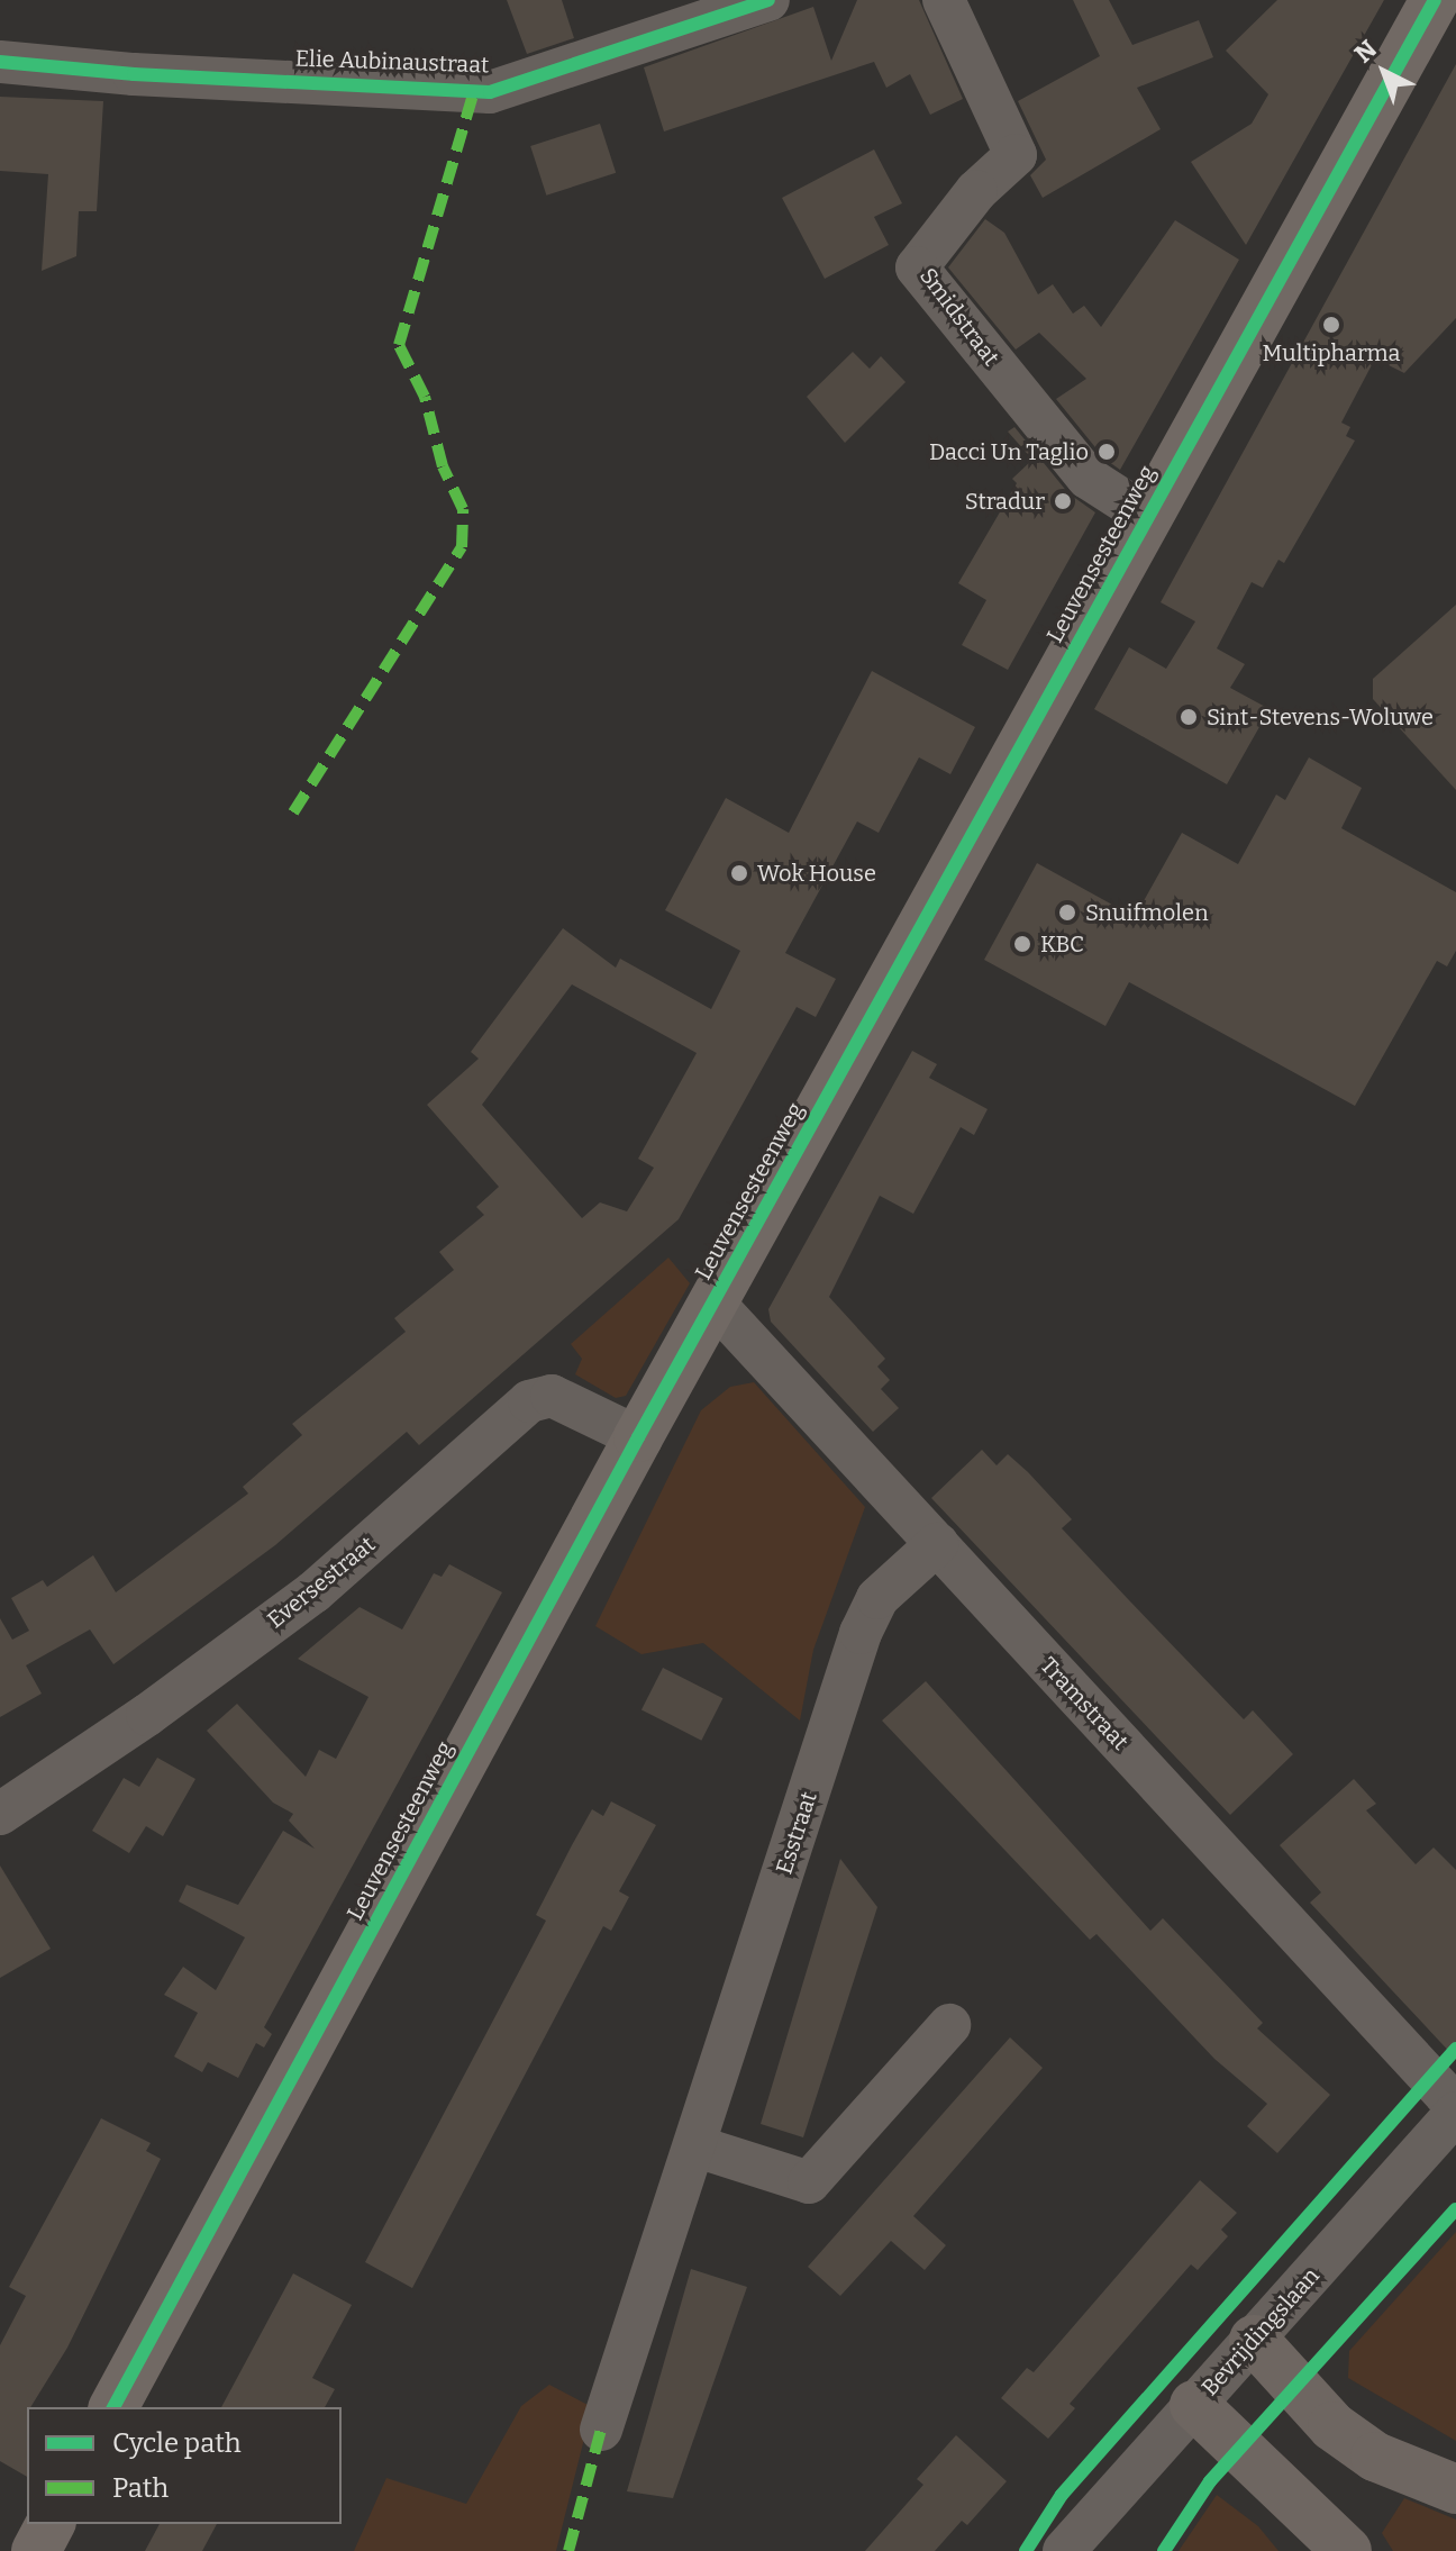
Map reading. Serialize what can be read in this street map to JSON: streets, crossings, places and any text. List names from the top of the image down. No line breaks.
{"streets":{"main road":["Leuvensesteenweg"],"street":["Elie Aubinaustraat","Smidstraat","Eversestraat","Tramstraat","Esstraat","Bevrijdingslaan"]},"crossings":[["Smidstraat","Leuvensesteenweg"],["Leuvensesteenweg","Eversestraat"],["Leuvensesteenweg","Tramstraat"],["Tramstraat","Esstraat"],["Tramstraat","Bevrijdingslaan"]],"places":["Multipharma","Dacci Un Taglio","Stradur","Sint-Stevens-Woluwe","Wok House","Snuifmolen","KBC"],"legend":["Cycle path","Path"],"north":"top left"}
